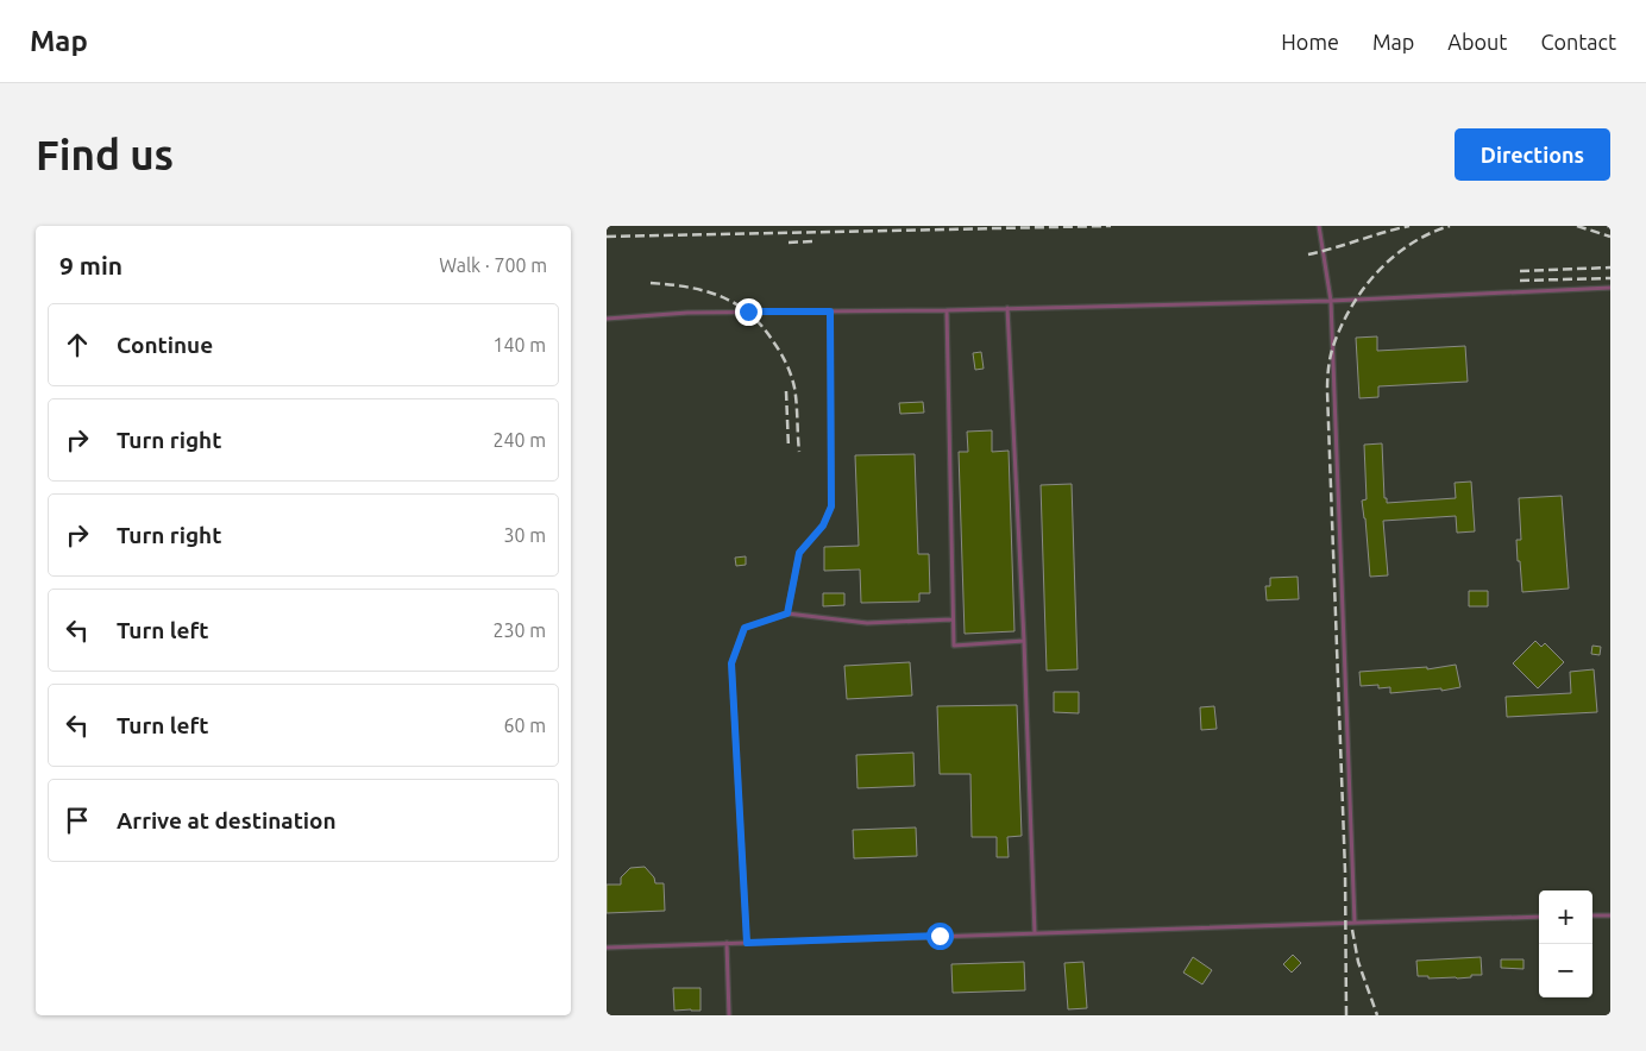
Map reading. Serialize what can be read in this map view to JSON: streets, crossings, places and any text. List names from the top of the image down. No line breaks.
{"page":{"header":"Map","nav":["Home","Map","About","Contact"],"buttons":"Directions","title":"Find us","heading":["9 min","Walk · 700 m"],"list":[["Continue","140 m"],["Turn right","240 m"],["Turn right","30 m"],["Turn left","230 m"],["Turn left","60 m"],"Arrive at destination"],"map_buttons":["+","−"]}}
